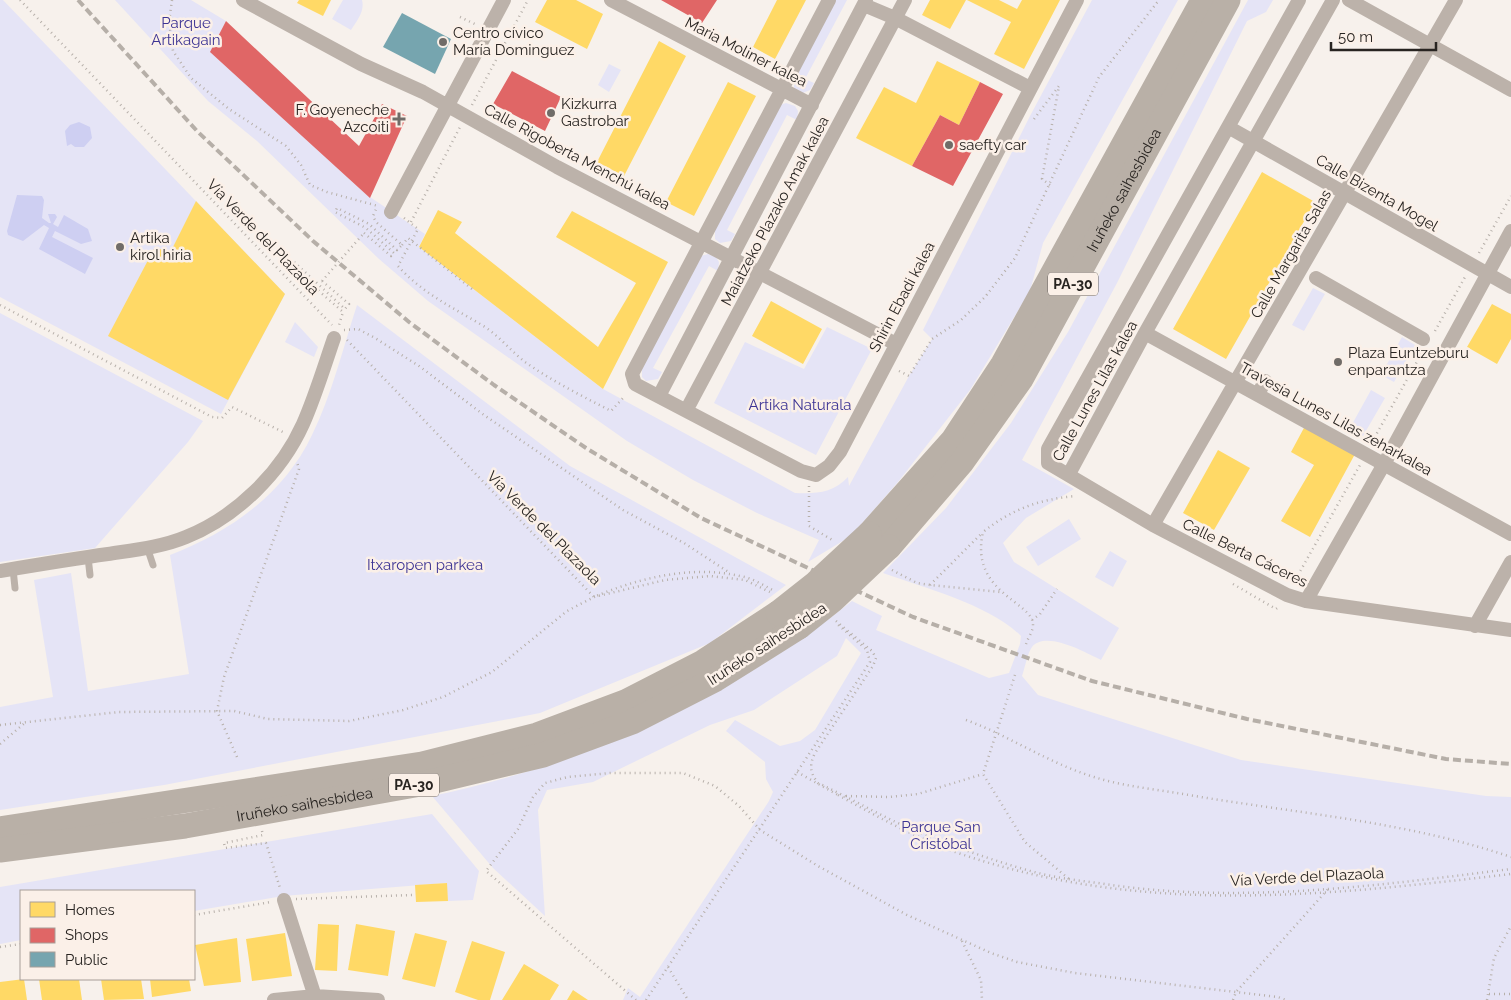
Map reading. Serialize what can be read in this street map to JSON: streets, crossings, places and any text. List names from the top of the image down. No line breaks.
{"streets":{"highway":["Iruñeko saihesbidea","PA-30"],"street":["Maria Moliner kalea","Calle Rigoberta Menchú kalea","Calle Bizenta Mogel","Maiatzeko Plazako Amak kalea","Calle Margarita Salas","Shirin Ebadi kalea","Calle Lunes Lilas kalea","Travesía Lunes Lilas zeharkalea","Calle Berta Cáceres"],"path":["Vía Verde del Plazaola"]},"crossings":[["Maria Moliner kalea","Maiatzeko Plazako Amak kalea"],["Calle Rigoberta Menchú kalea","Maiatzeko Plazako Amak kalea"],["Calle Rigoberta Menchú kalea","Shirin Ebadi kalea"],["Iruñeko saihesbidea","Vía Verde del Plazaola"],["Calle Bizenta Mogel","Calle Margarita Salas"],["Calle Bizenta Mogel","Calle Lunes Lilas kalea"],["Maiatzeko Plazako Amak kalea","Shirin Ebadi kalea"],["Calle Margarita Salas","Travesía Lunes Lilas zeharkalea"],["Calle Margarita Salas","Calle Berta Cáceres"],["Calle Lunes Lilas kalea","Travesía Lunes Lilas zeharkalea"],["Calle Lunes Lilas kalea","Calle Berta Cáceres"]],"parks":["Parque Artikagain","Artika Naturala","Itxaropen parkea","Parque San Cristóbal"],"places":{"other":["Centro cívico María Dominguez","Kizkurra Gastrobar","saefty car","Artika kirol hiria","Plaza Euntzeburu enparantza"],"health":["F. Goyeneche Azcoiti"]},"legend":["Homes","Shops","Public"],"scale_bar":"50 m"}
